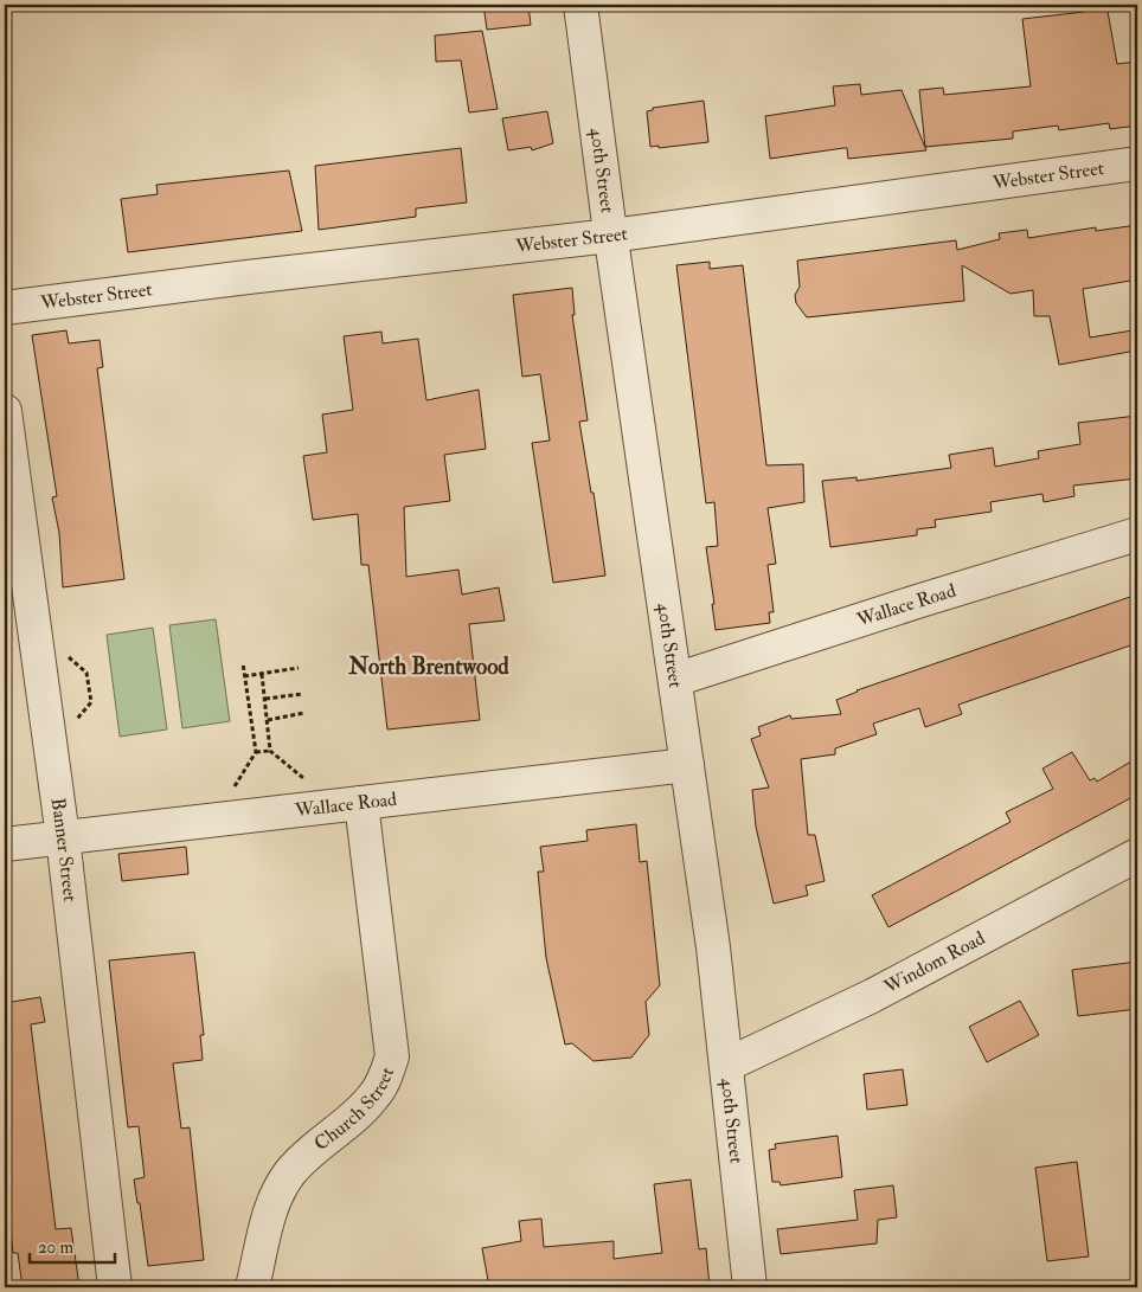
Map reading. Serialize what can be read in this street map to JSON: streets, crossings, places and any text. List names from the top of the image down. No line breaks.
{"streets":{"street":["40th Street","Webster Street","Wallace Road","Banner Street","Windom Road","Church Street"]},"crossings":[["40th Street","Webster Street"],["40th Street","Wallace Road"],["40th Street","Windom Road"],["Wallace Road","Banner Street"],["Wallace Road","Church Street"]],"districts":["North Brentwood"],"scale_bar":"20 m"}
